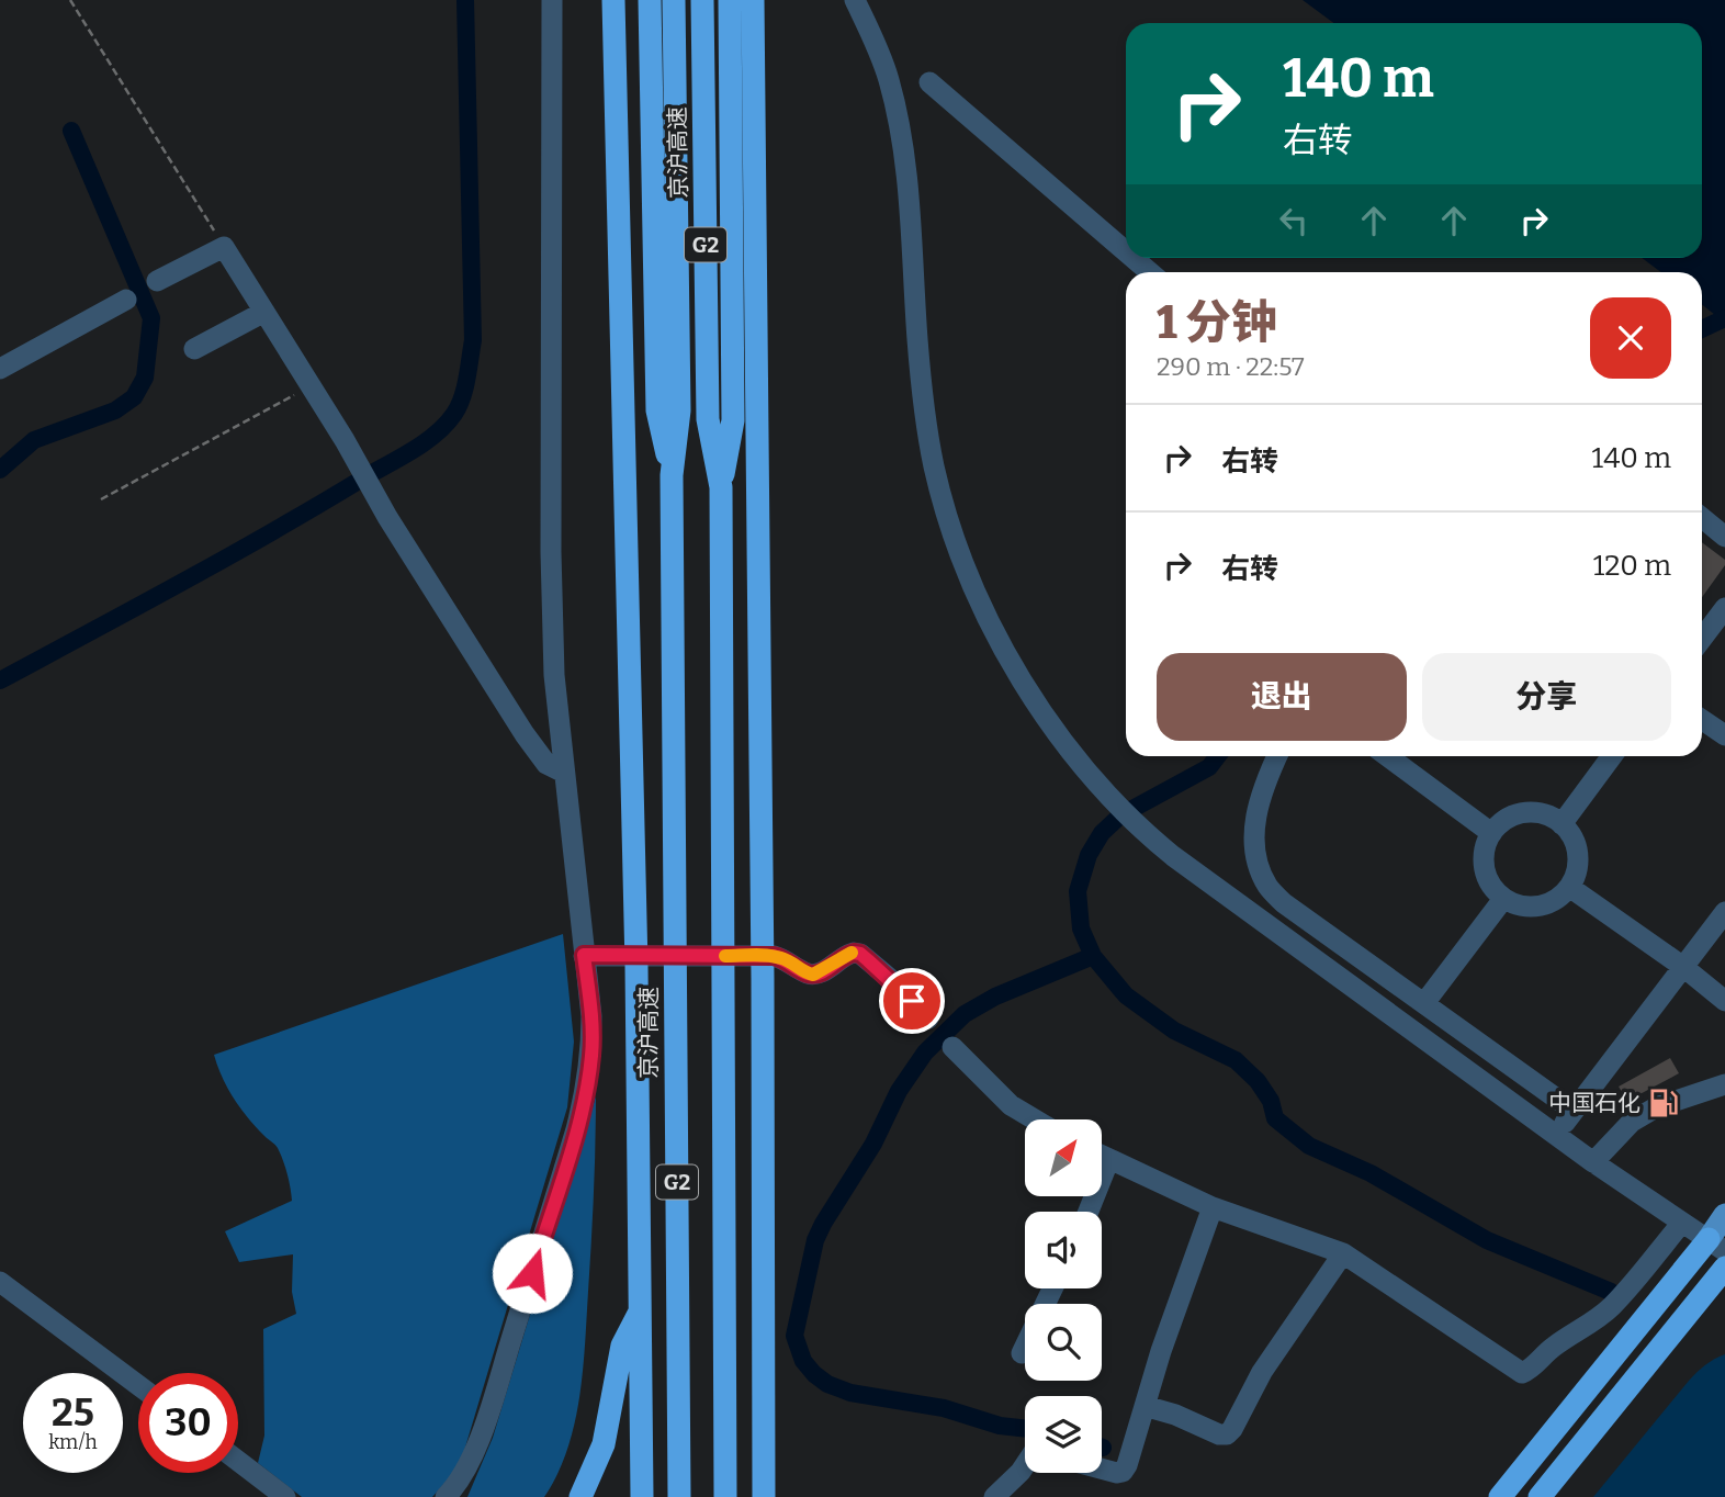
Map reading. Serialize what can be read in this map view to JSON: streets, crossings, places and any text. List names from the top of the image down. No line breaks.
{"streets":{"highway":["京沪高速","G2"]},"places":{"fuel station":["中国石化"]},"north":"top right","page":{"turn":["140 m","右转"],"heading":["1 分钟","290 m · 22:57"],"list":[{"name":"右转","value":"140 m"},{"name":"右转","value":"120 m"}],"buttons":["退出","分享"],"speed":"25 km/h","limit":"30"}}
